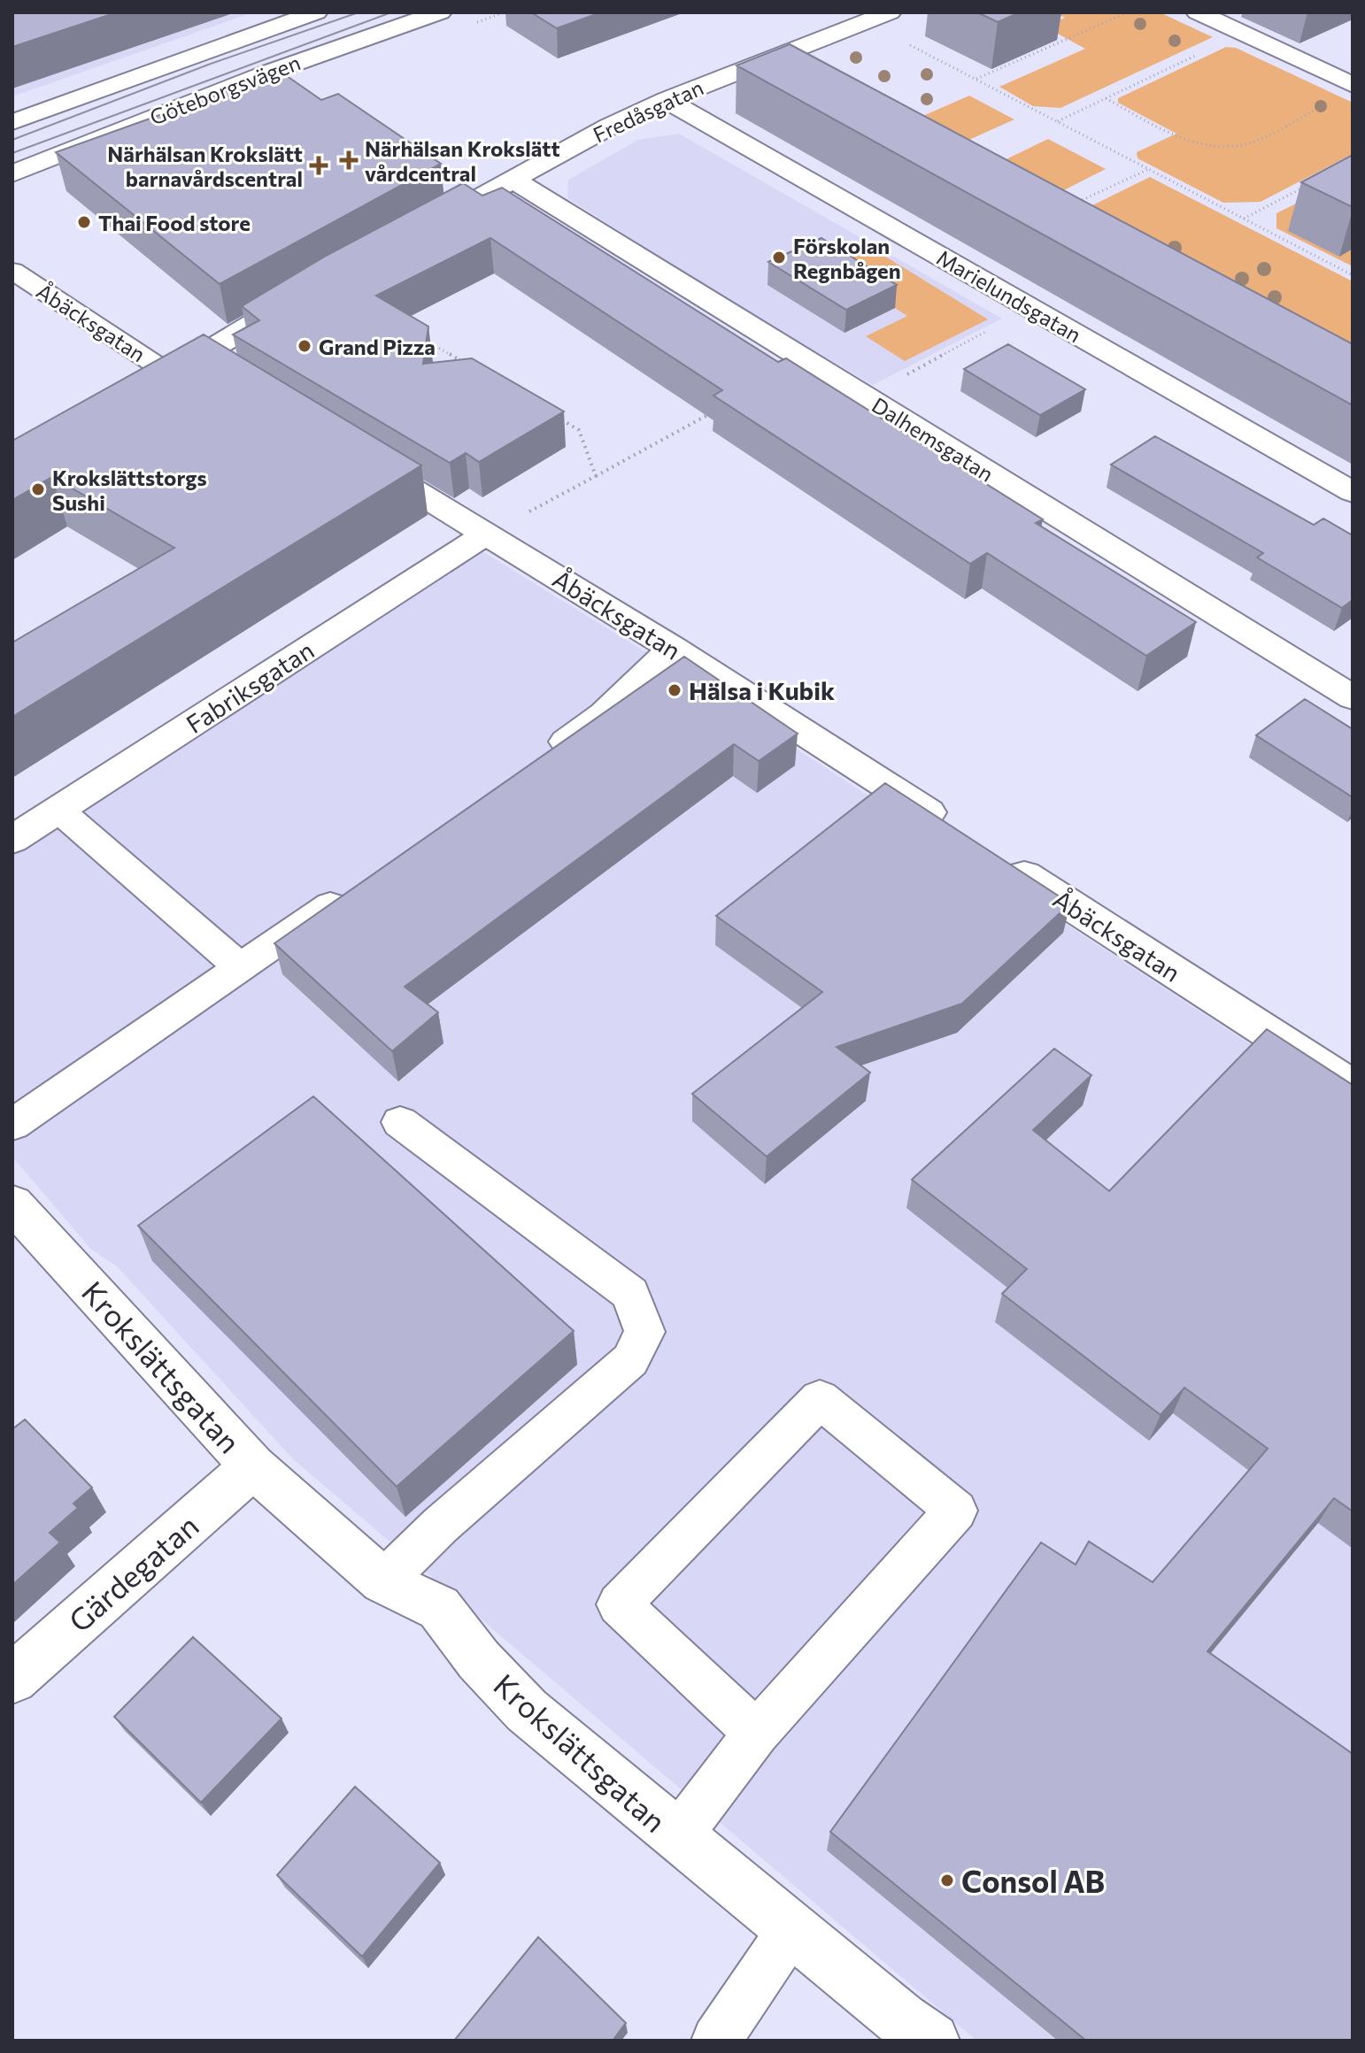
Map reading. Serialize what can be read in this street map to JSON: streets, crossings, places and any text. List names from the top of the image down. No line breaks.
{"streets":{"street":["Göteborgsvägen","Fredåsgatan","Marielundsgatan","Åbäcksgatan","Dalhemsgatan","Fabriksgatan","Krokslättsgatan","Gärdegatan"]},"crossings":[["Fredåsgatan","Marielundsgatan"],["Fredåsgatan","Dalhemsgatan"],["Åbäcksgatan","Fabriksgatan"],["Krokslättsgatan","Gärdegatan"]],"places":{"health":["Närhälsan Krokslätt vårdcentral","Närhälsan Krokslätt barnavårdscentral"],"other":["Thai Food store","Förskolan Regnbågen","Grand Pizza","Krokslättstorgs Sushi","Hälsa i Kubik","Consol AB"]}}
